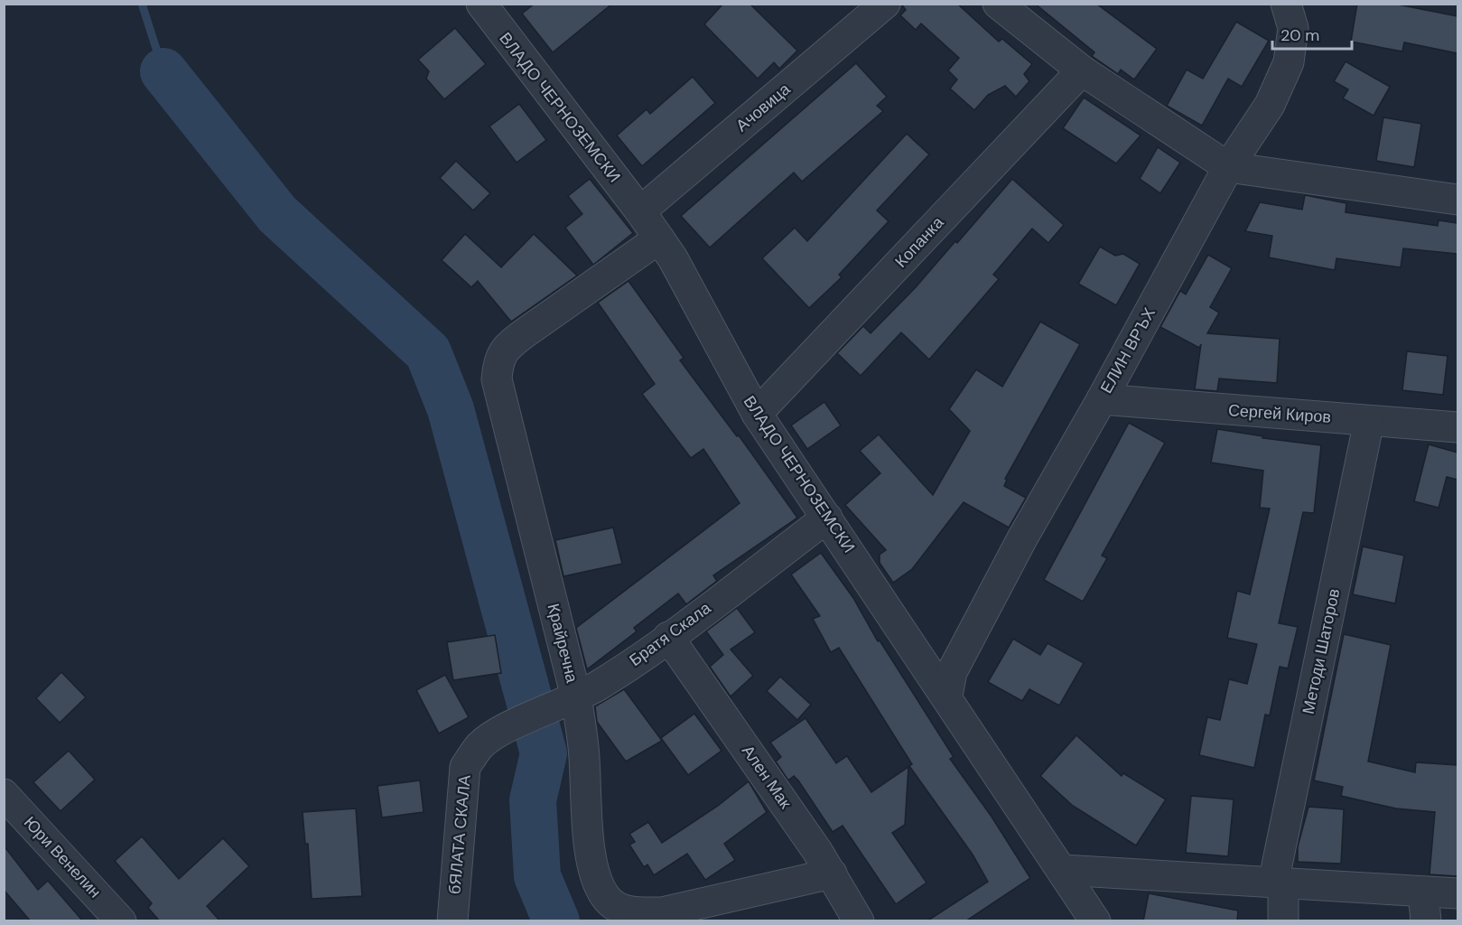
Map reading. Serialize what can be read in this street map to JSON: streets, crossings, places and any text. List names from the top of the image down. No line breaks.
{"streets":{"street":["ВЛАДО ЧЕРНОЗЕМСКИ","Ачовица","Копанка","ЕЛИН ВРЪХ","Сергей Киров","Братя Скала","Крайречна","Методи Шаторов","Ален Мак","бЯЛАТА СКАЛА","Юри Венелин"]},"crossings":[["ВЛАДО ЧЕРНОЗЕМСКИ","Ачовица"],["ВЛАДО ЧЕРНОЗЕМСКИ","Копанка"],["ВЛАДО ЧЕРНОЗЕМСКИ","ЕЛИН ВРЪХ"],["ВЛАДО ЧЕРНОЗЕМСКИ","Братя Скала"],["ВЛАДО ЧЕРНОЗЕМСКИ","Крайречна"],["ЕЛИН ВРЪХ","Сергей Киров"],["Сергей Киров","Методи Шаторов"],["Братя Скала","Крайречна"],["Братя Скала","Ален Мак"],["Братя Скала","бЯЛАТА СКАЛА"],["Крайречна","Ален Мак"]],"scale_bar":"20 m"}
